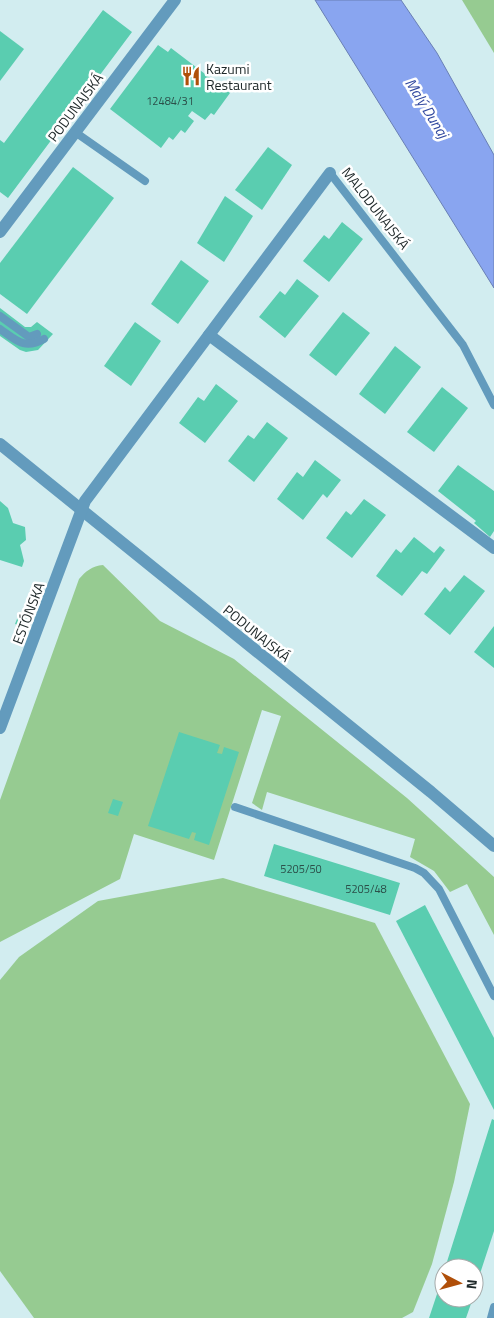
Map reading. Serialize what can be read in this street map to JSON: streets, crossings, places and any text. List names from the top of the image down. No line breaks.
{"streets":{"street":["PODUNAJSKÁ","MALODUNAJSKÁ","ESTÓNSKA"]},"crossings":[["PODUNAJSKÁ","MALODUNAJSKÁ"],["PODUNAJSKÁ","ESTÓNSKA"],["MALODUNAJSKÁ","ESTÓNSKA"]],"water":["Malý Dunaj"],"places":{"restaurant":["Kazumi Restaurant"]},"house_numbers":["12484/31","5205/50","5205/48"],"north":"right"}
